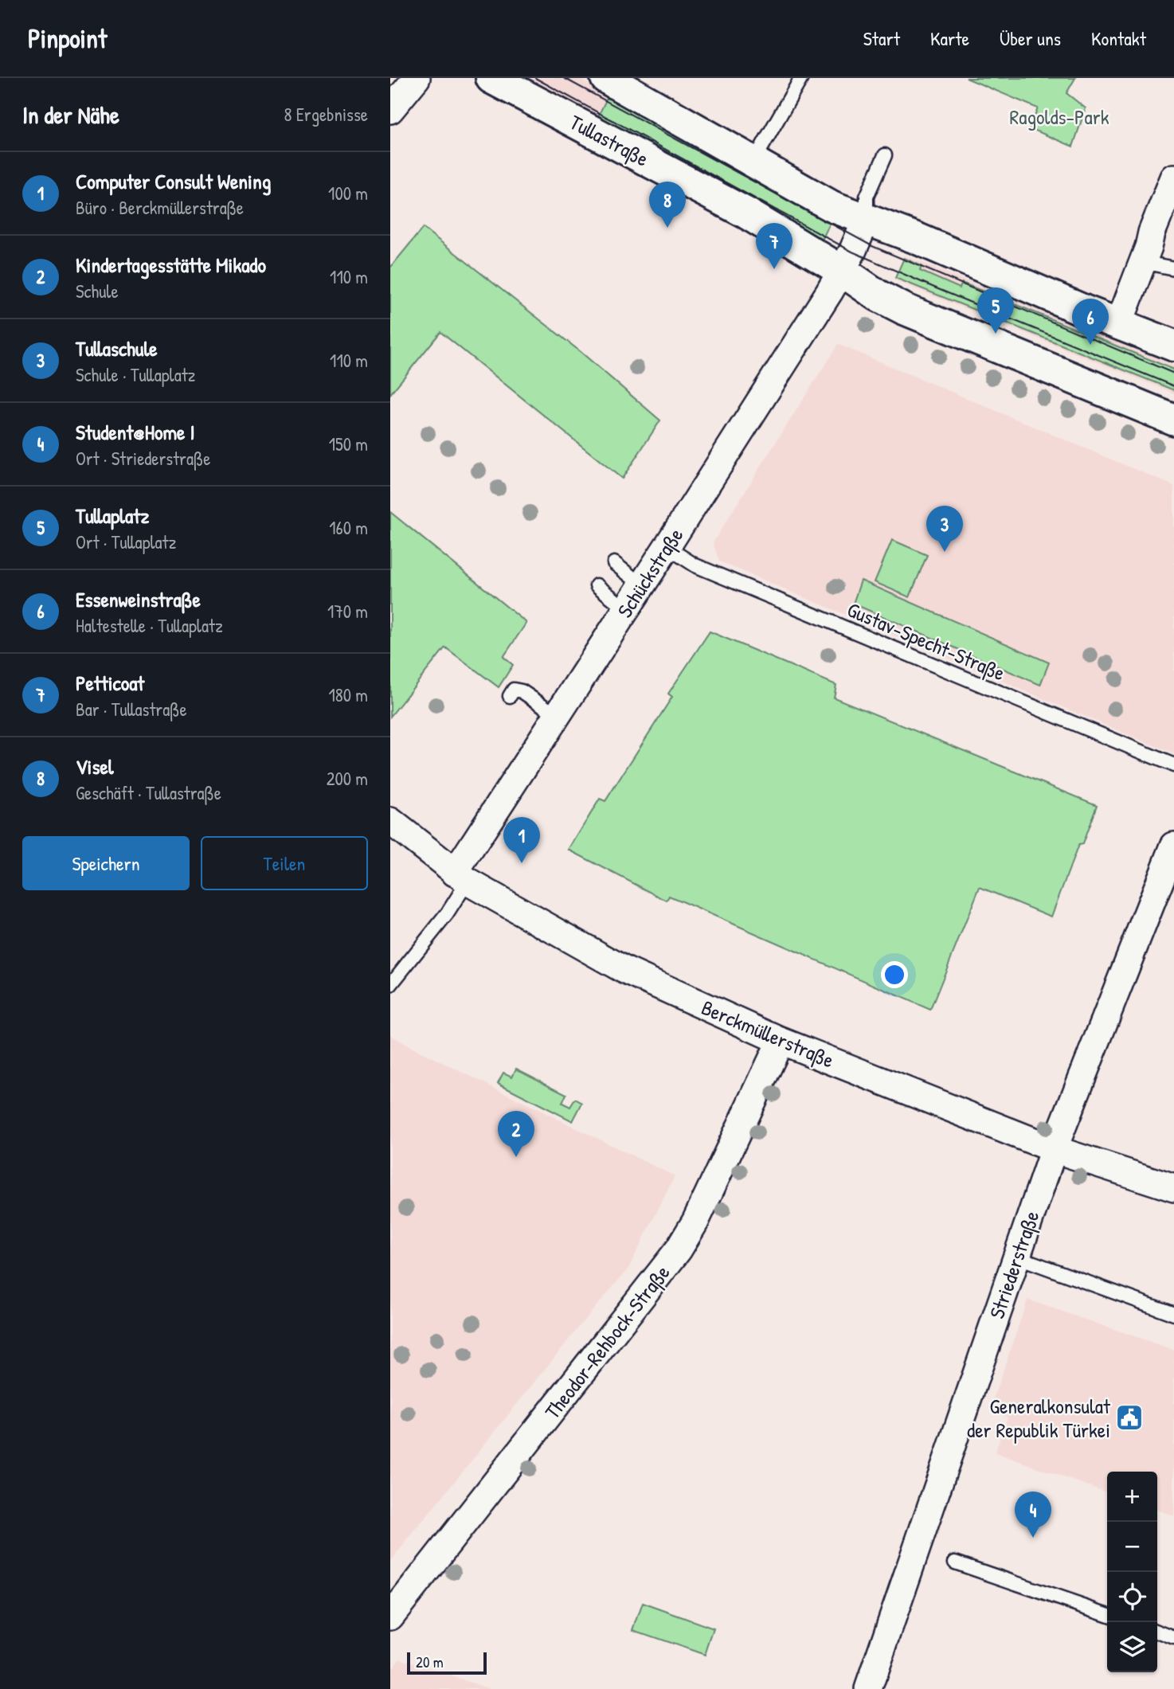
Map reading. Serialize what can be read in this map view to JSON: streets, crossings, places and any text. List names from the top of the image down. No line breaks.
{"streets":{"street":["Tullastraße","Schückstraße","Berckmüllerstraße","Striederstraße","Theodor-Rehbock-Straße"],"lane":["Gustav-Specht-Straße"]},"crossings":[["Tullastraße","Schückstraße"],["Schückstraße","Gustav-Specht-Straße"],["Schückstraße","Berckmüllerstraße"],["Berckmüllerstraße","Striederstraße"],["Berckmüllerstraße","Theodor-Rehbock-Straße"]],"parks":["Ragolds-Park"],"places":{"public building":["Generalkonsulat der Republik Türkei"]},"scale_bar":"20 m","page":{"header":"Pinpoint","nav":["Start","Karte","Über uns","Kontakt"],"heading":["In der Nähe","8 Ergebnisse"],"list":[{"mark":"1","name":"Computer Consult Wening","note":"Büro · Berckmüllerstraße","value":"100 m"},{"mark":"2","name":"Kindertagesstätte Mikado","note":"Schule","value":"110 m"},{"mark":"3","name":"Tullaschule","note":"Schule · Tullaplatz","value":"110 m"},{"mark":"4","name":"Student@Home I","note":"Ort · Striederstraße","value":"150 m"},{"mark":"5","name":"Tullaplatz","note":"Ort · Tullaplatz","value":"160 m"},{"mark":"6","name":"Essenweinstraße","note":"Haltestelle · Tullaplatz","value":"170 m"},{"mark":"7","name":"Petticoat","note":"Bar · Tullastraße","value":"180 m"},{"mark":"8","name":"Visel","note":"Geschäft · Tullastraße","value":"200 m"}],"pins":["8","7","5","6","3","1","2","4"],"buttons":["Speichern","Teilen"],"map_buttons":["+","−"],"scale":"20 m"}}
